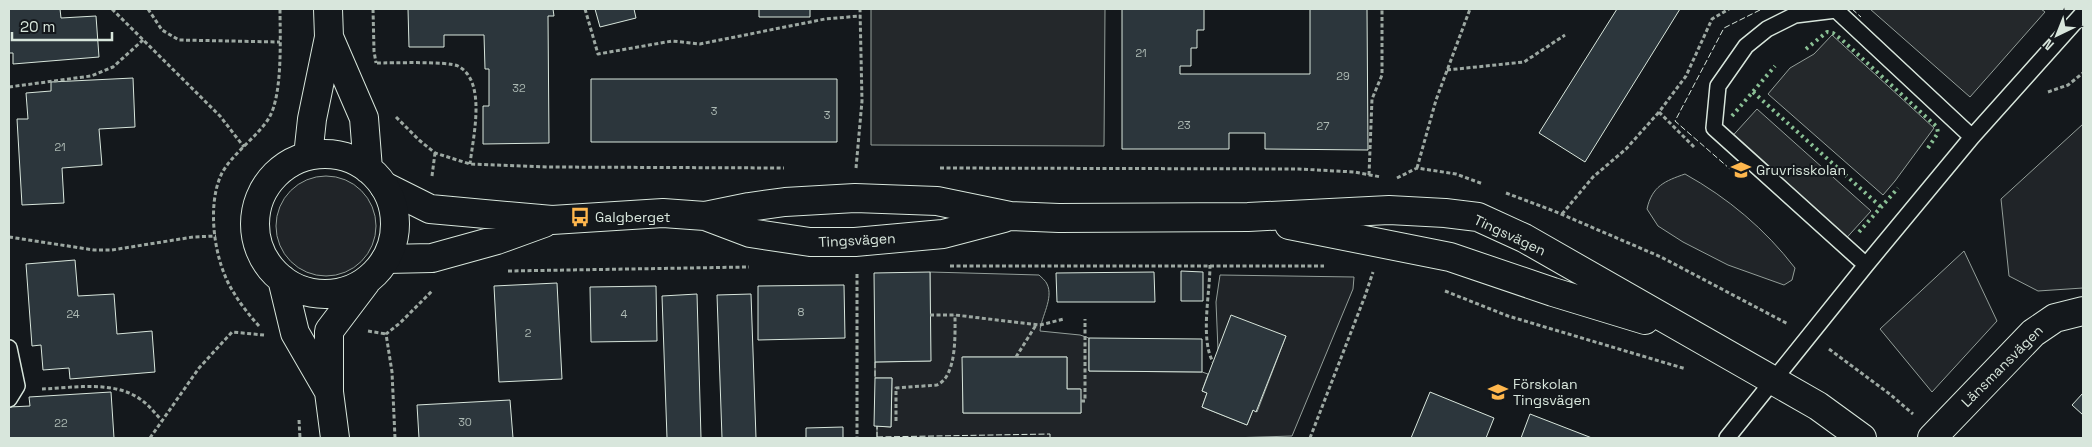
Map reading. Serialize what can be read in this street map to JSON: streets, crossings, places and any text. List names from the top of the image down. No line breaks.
{"streets":{"street":["Tingsvägen","Länsmansvägen"]},"places":{"school or university":["Gruvrisskolan","Förskolan Tingsvägen"],"bus stop":["Galgberget"]},"house_numbers":["21","29","32","3","3","23","27","21","8","24","4","2","30","22"],"scale_bar":"20 m","north":"bottom left"}
